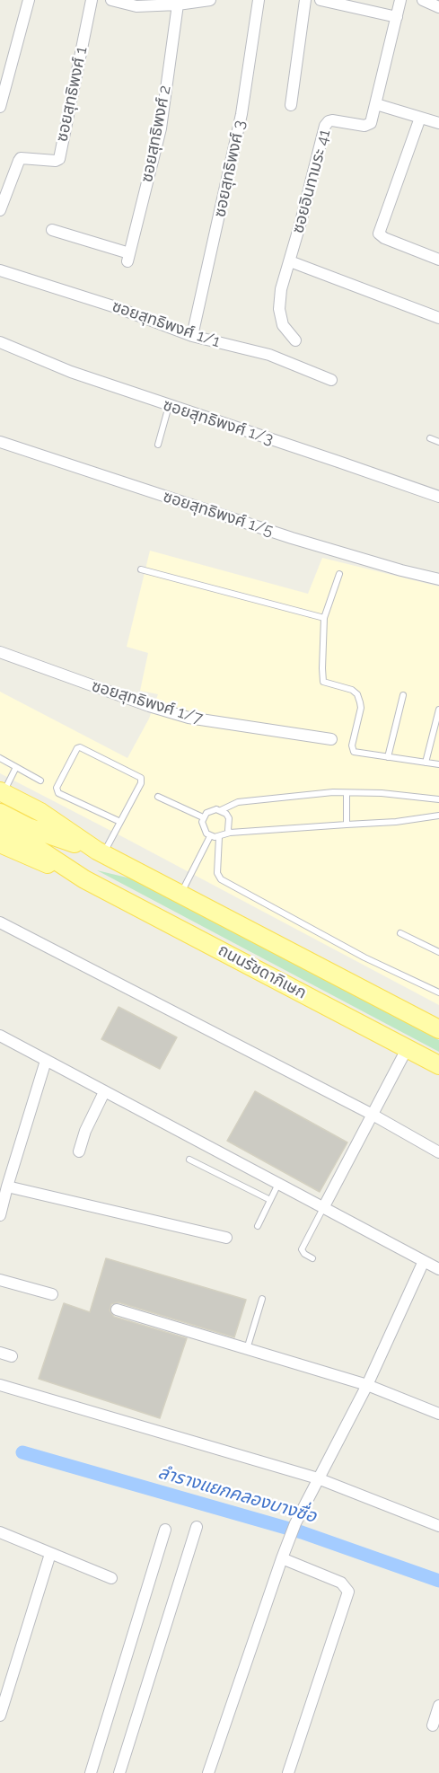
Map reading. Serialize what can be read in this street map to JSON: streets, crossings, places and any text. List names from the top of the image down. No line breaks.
{"streets":{"main road":["ถนนรัชดาภิเษก"],"street":["ซอยสุทธิพงศ์ 1","ซอยสุทธิพงศ์ 2","ซอยสุทธิพงศ์ 3","ซอยอินทามระ 41","ซอยสุทธิพงศ์ 1/1","ซอยสุทธิพงศ์ 1/3","ซอยสุทธิพงศ์ 1/5","ซอยสุทธิพงศ์ 1/7"]},"crossings":[["ซอยสุทธิพงศ์ 3","ซอยสุทธิพงศ์ 1/1"]],"water":["ลำรางแยกคลองบางซื่อ"]}
